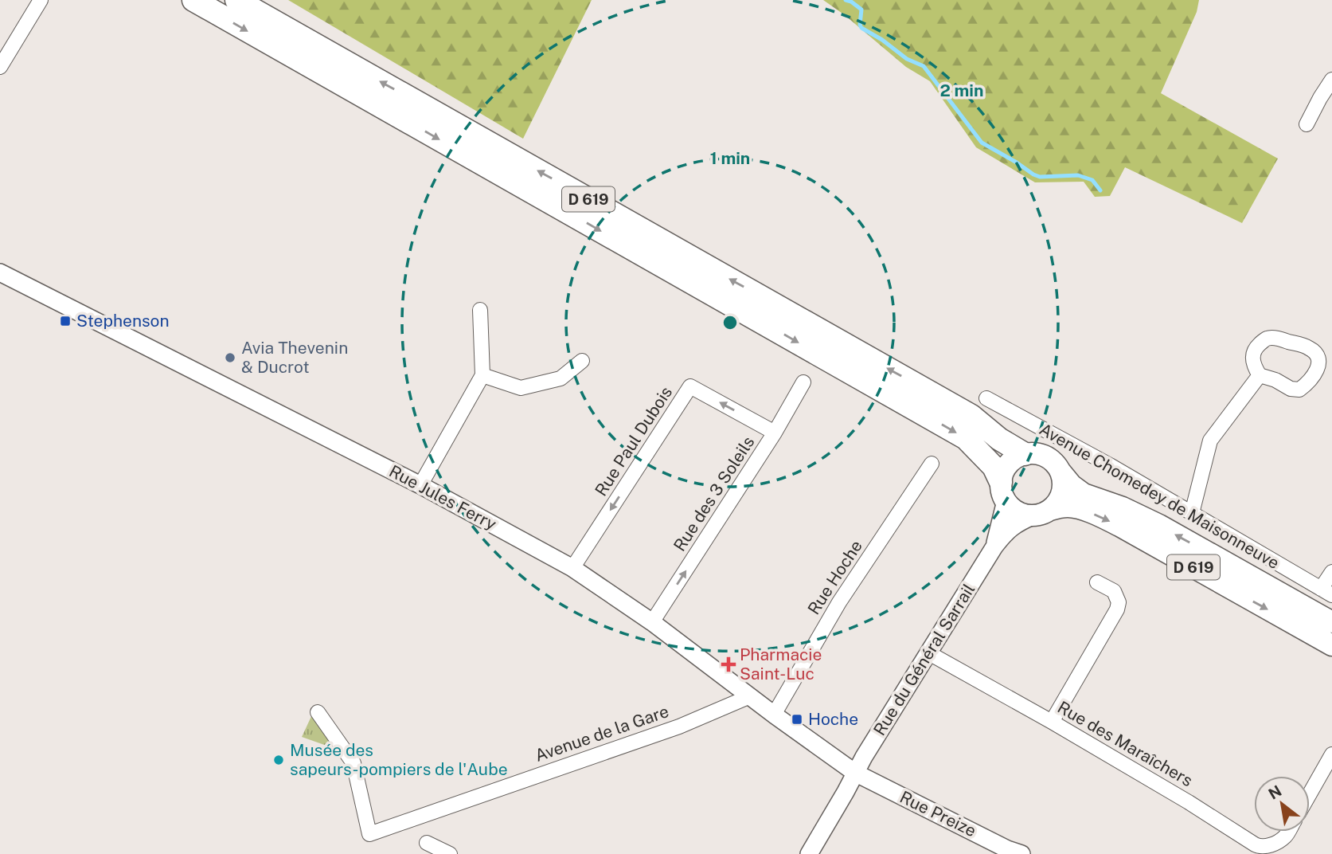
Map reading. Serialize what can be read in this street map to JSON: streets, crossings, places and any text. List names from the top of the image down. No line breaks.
{"streets":{"highway":["D 619"],"main road":["Avenue Chomedey de Maisonneuve"],"street":["Rue Paul Dubois","Rue des 3 Soleils","Rue Jules Ferry","Rue Hoche","Rue du Général Sarrail","Avenue de la Gare","Rue des Maraîchers","Rue Preize"]},"crossings":[["D 619","Avenue Chomedey de Maisonneuve"],["D 619","Rue du Général Sarrail"],["Rue Paul Dubois","Rue des 3 Soleils"],["Rue Paul Dubois","Rue Jules Ferry"],["Rue des 3 Soleils","Rue Jules Ferry"],["Avenue Chomedey de Maisonneuve","Rue du Général Sarrail"],["Rue Jules Ferry","Rue Hoche"],["Rue Jules Ferry","Rue du Général Sarrail"],["Rue Jules Ferry","Avenue de la Gare"],["Rue Jules Ferry","Rue Preize"],["Rue du Général Sarrail","Rue des Maraîchers"],["Rue du Général Sarrail","Rue Preize"]],"one_way":["Rue des 3 Soleils"],"places":{"transit":["Stephenson","Hoche"],"other":["Avia Thevenin & Ducrot","Musée des sapeurs-pompiers de l'Aube"],"health":["Pharmacie Saint-Luc"]},"north":"top left","rings":["2 min","1 min"]}
